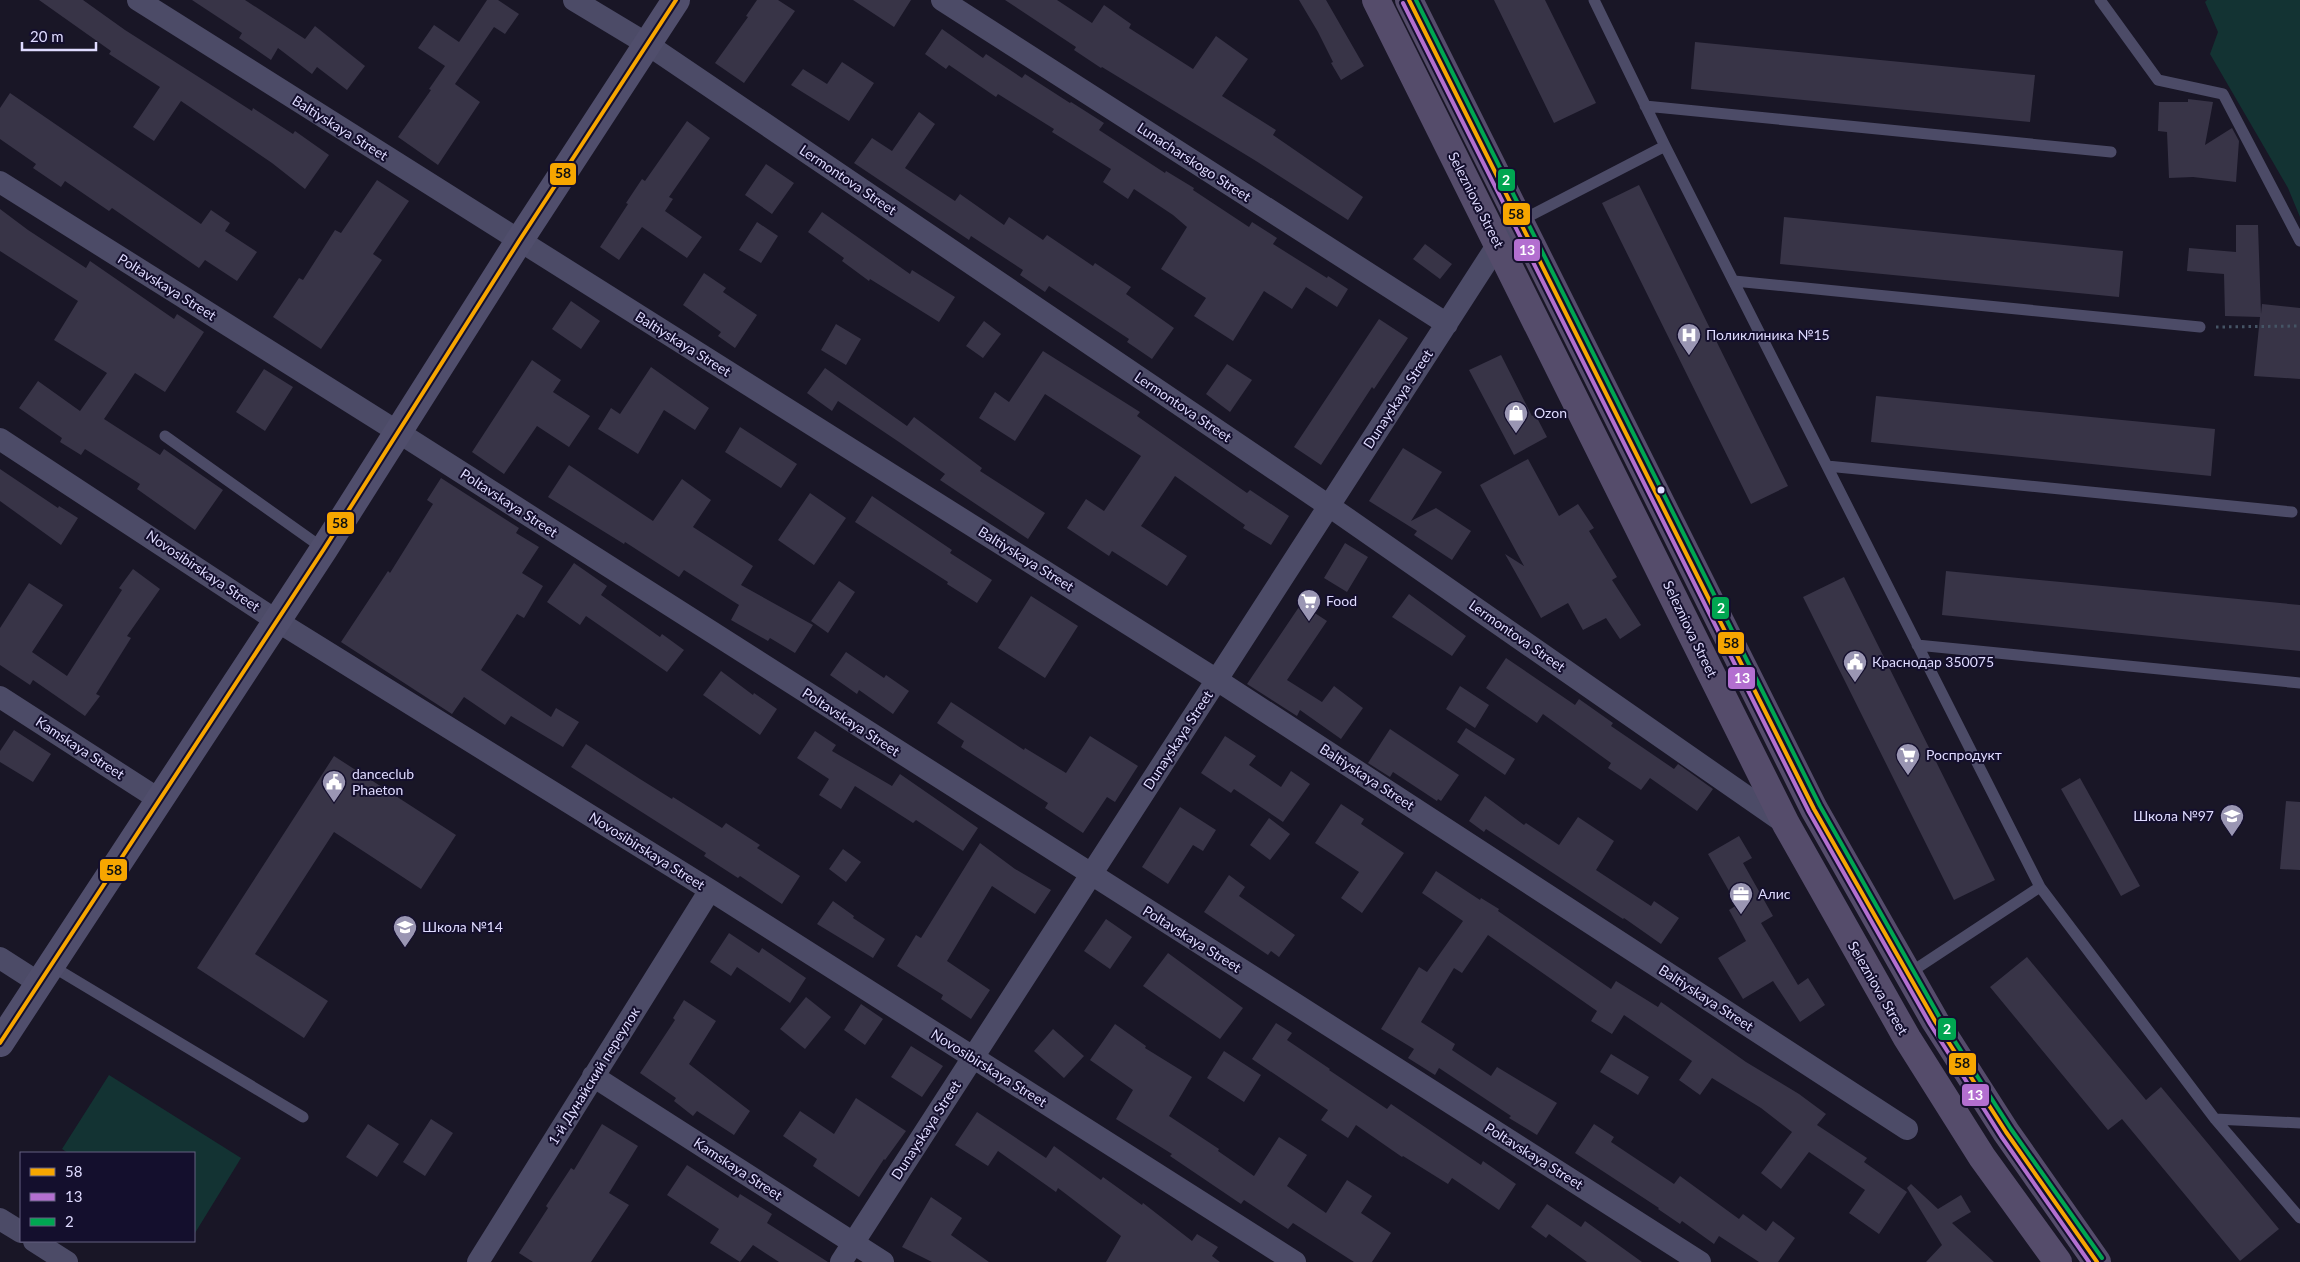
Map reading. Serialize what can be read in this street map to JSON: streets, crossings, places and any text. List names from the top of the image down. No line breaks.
{"streets":{"main road":["Selezniova Street"],"street":["Baltiyskaya Street","Lunacharskogo Street","Lermontova Street","Poltavskaya Street","Dunayskaya Street","Novosibirskaya Street","Kamskaya Street","1-й Дунайский переулок"]},"crossings":[["Baltiyskaya Street","Dunayskaya Street"],["Lunacharskogo Street","Dunayskaya Street"],["Lermontova Street","Selezniova Street"],["Lermontova Street","Dunayskaya Street"],["Selezniova Street","Dunayskaya Street"],["Poltavskaya Street","Dunayskaya Street"],["Dunayskaya Street","Novosibirskaya Street"],["Dunayskaya Street","Kamskaya Street"],["Novosibirskaya Street","1-й Дунайский переулок"],["Kamskaya Street","1-й Дунайский переулок"]],"places":{"hospital":["Поликлиника №15"],"shop":["Ozon"],"supermarket":["Food","Роспродукт"],"public building":["Краснодар 350075","danceclub Phaeton"],"school or university":["Школа №97","Школа №14"],"office":["Алис"]},"lines":["transit line 58","transit line 2","transit line 13"],"legend":["58","13","2"],"scale_bar":"20 m"}
